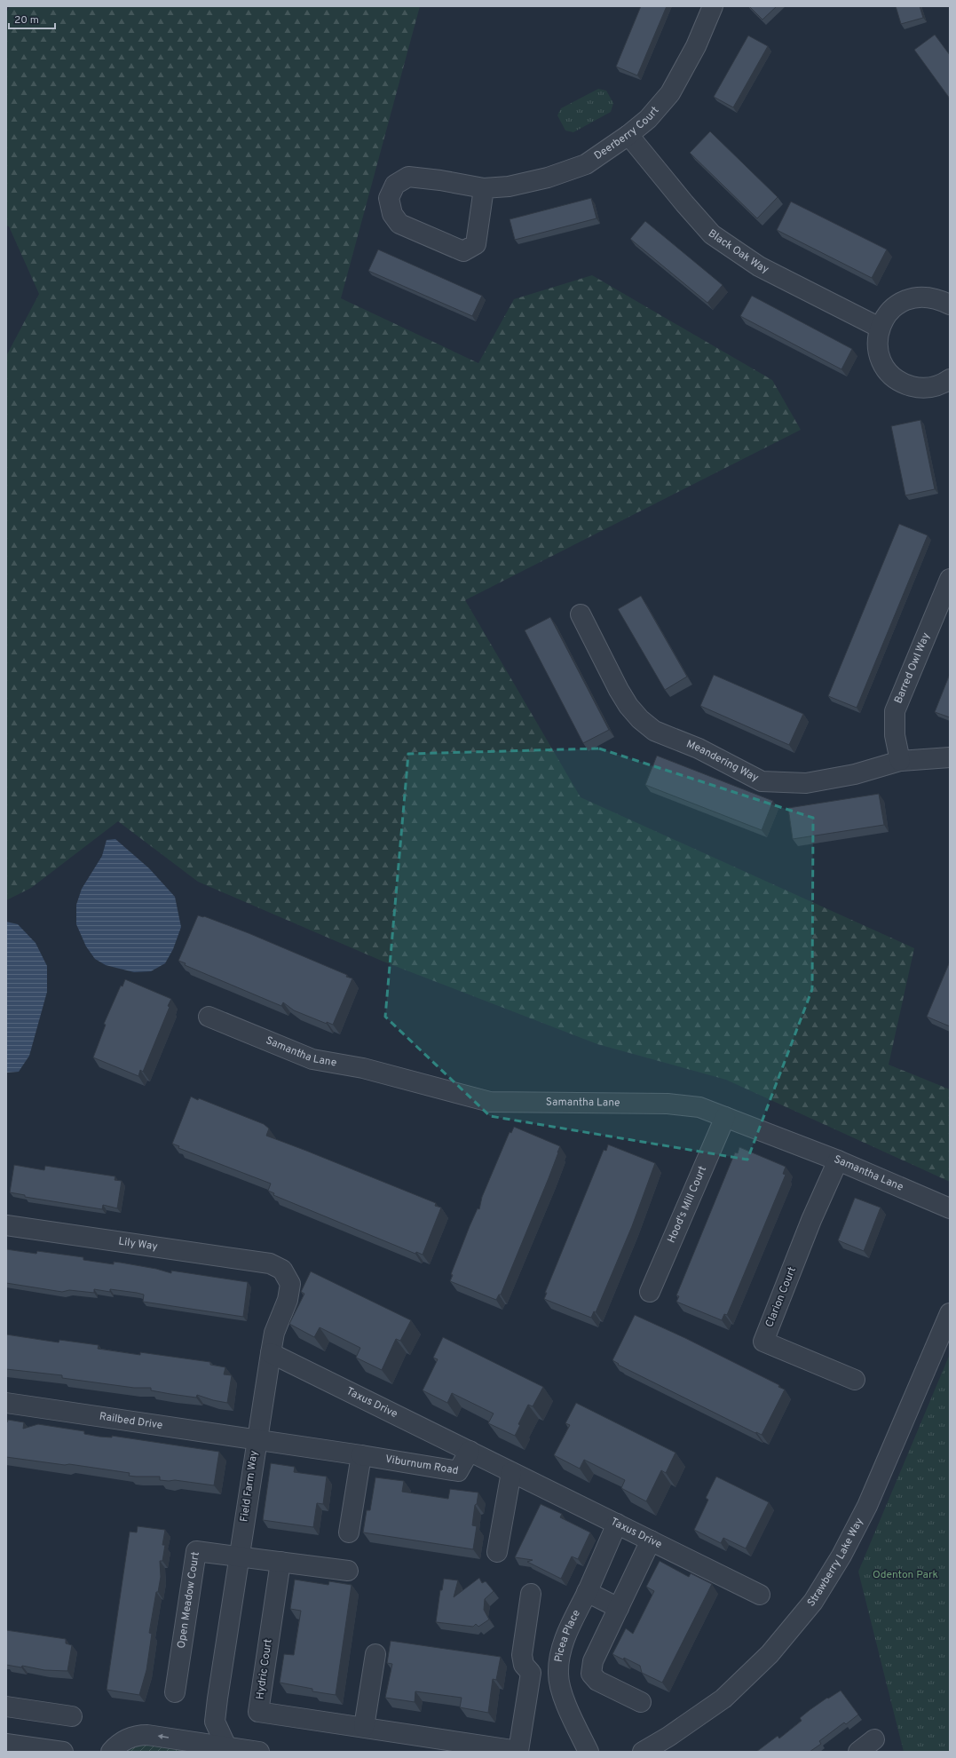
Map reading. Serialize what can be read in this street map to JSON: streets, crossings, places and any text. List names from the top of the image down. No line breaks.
{"streets":{"street":["Deerberry Court","Black Oak Way","Barred Owl Way","Meandering Way","Samantha Lane","Hood's Mill Court","Lily Way","Clarion Court","Taxus Drive","Railbed Drive","Viburnum Road","Field Farm Way","Strawberry Lake Way","Open Meadow Court","Picea Place","Hydric Court"]},"crossings":[["Deerberry Court","Black Oak Way"],["Barred Owl Way","Meandering Way"],["Samantha Lane","Hood's Mill Court"],["Samantha Lane","Clarion Court"],["Lily Way","Field Farm Way"],["Taxus Drive","Viburnum Road"],["Taxus Drive","Field Farm Way"],["Taxus Drive","Picea Place"],["Railbed Drive","Viburnum Road"],["Railbed Drive","Field Farm Way"],["Viburnum Road","Field Farm Way"],["Field Farm Way","Open Meadow Court"]],"parks":["Odenton Park"],"scale_bar":"20 m"}
